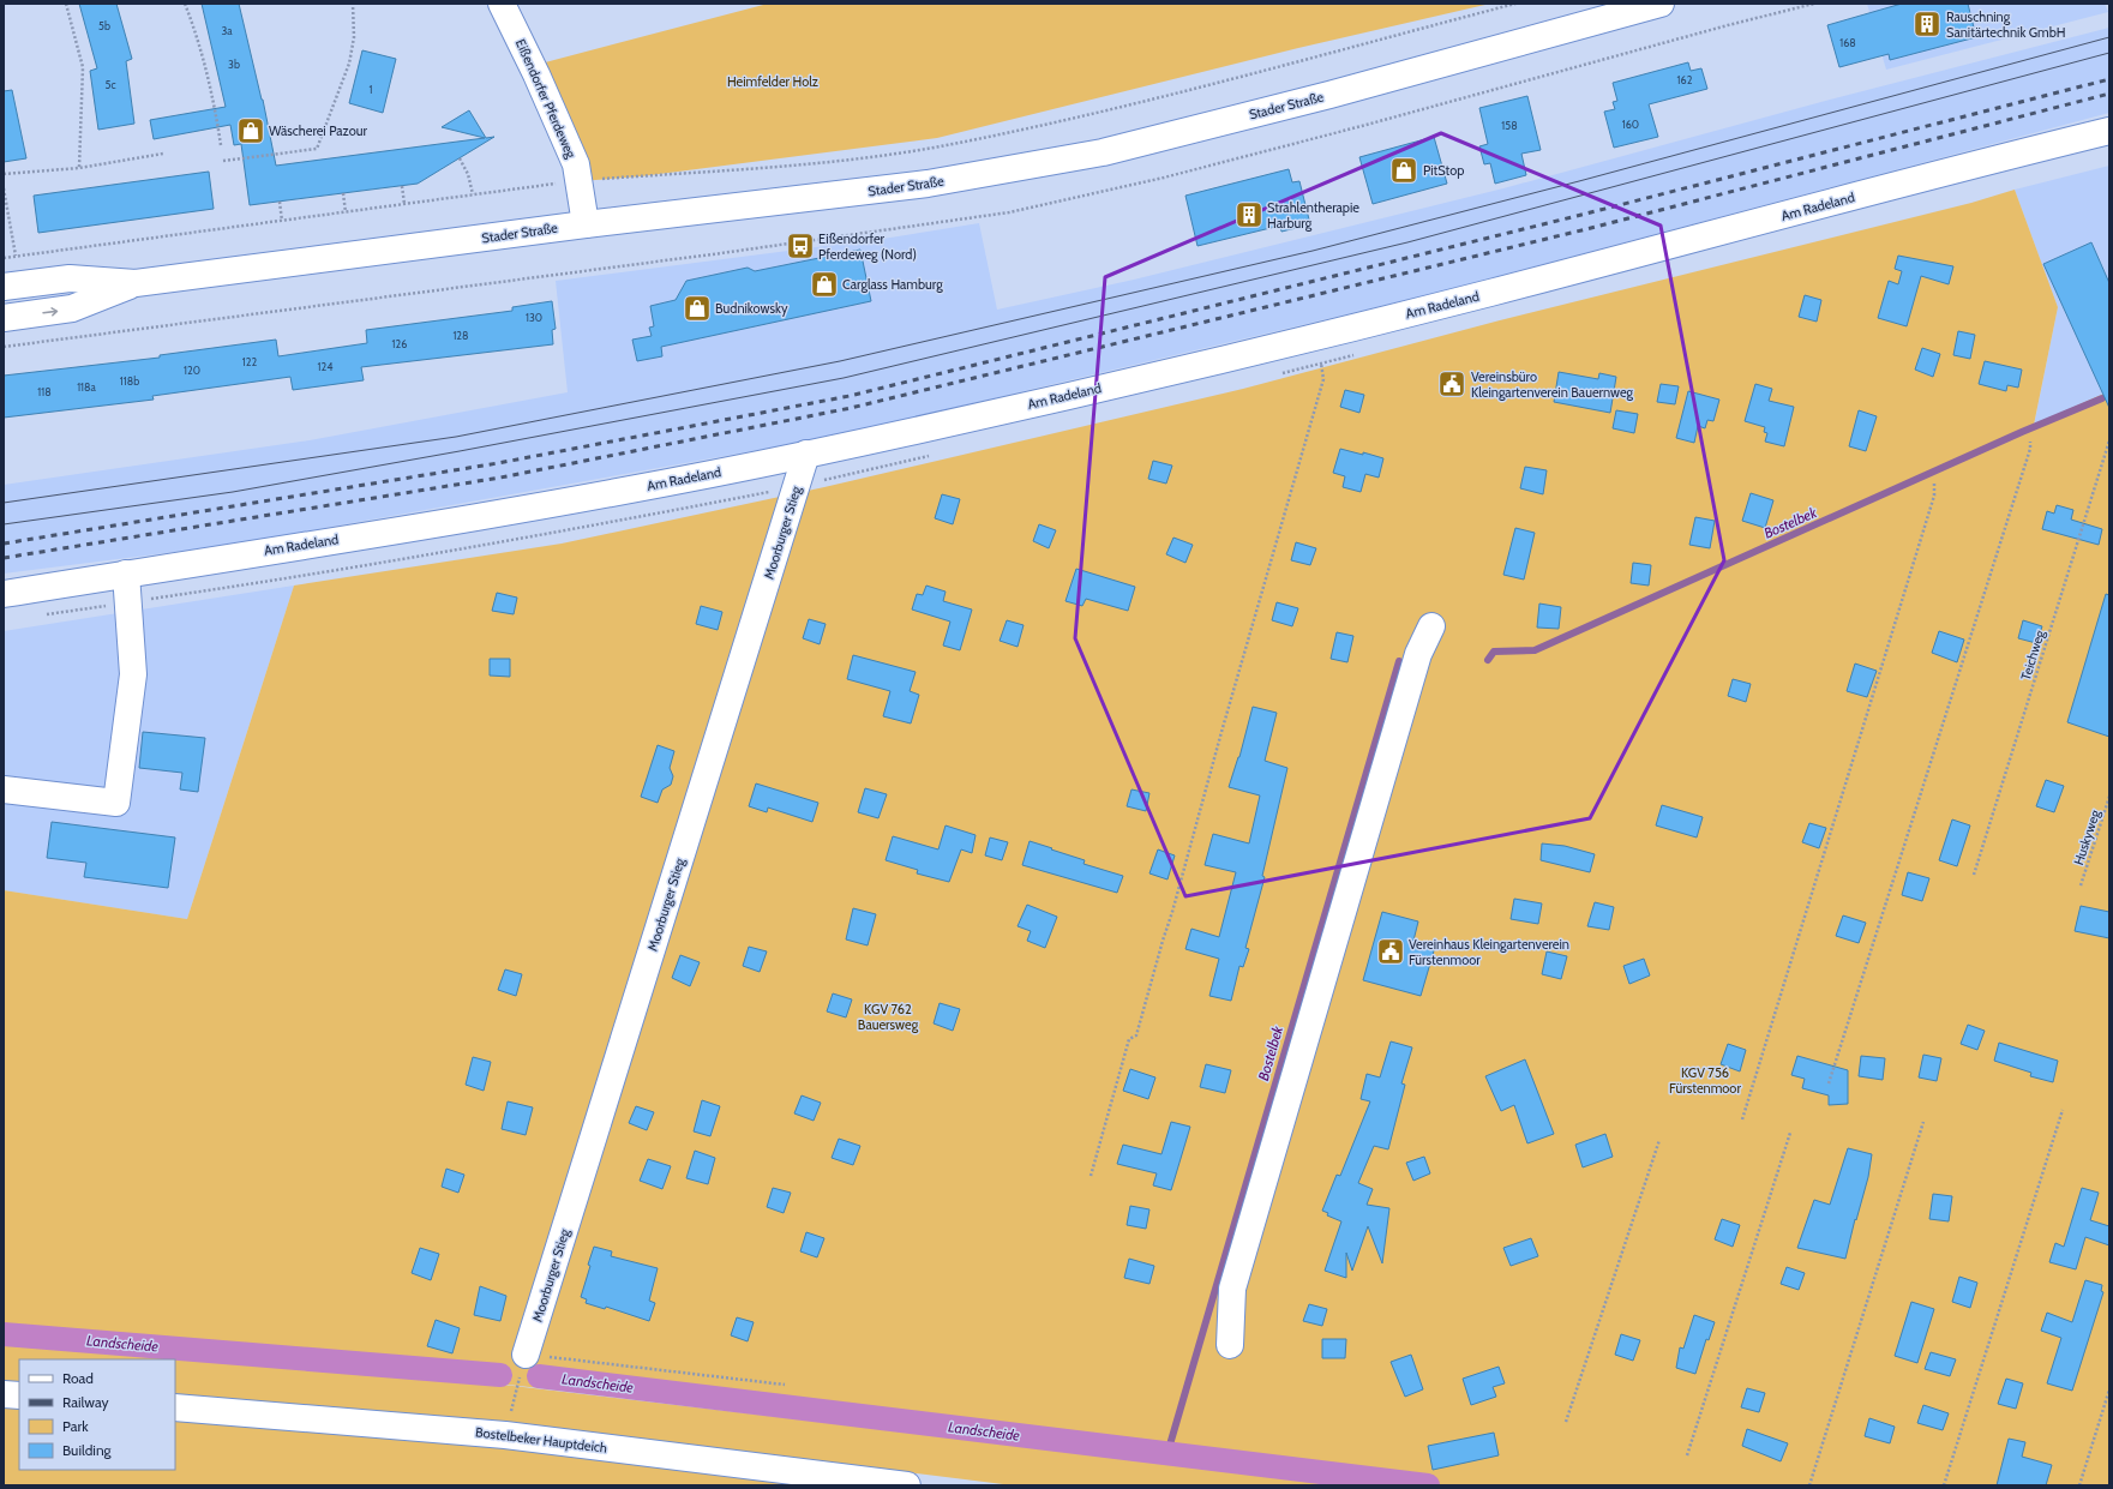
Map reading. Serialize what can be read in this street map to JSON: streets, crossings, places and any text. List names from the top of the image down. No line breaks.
{"streets":{"street":["Eißendorfer Pferdeweg","Stader Straße","Am Radeland","Moorburger Stieg","Bostelbeker Hauptdeich"],"path":["Teichweg","Huskyweg"]},"crossings":[["Eißendorfer Pferdeweg","Stader Straße"],["Am Radeland","Moorburger Stieg"]],"water":["Bostelbek","Landscheide"],"parks":["Heimfelder Holz","KGV 762 Bauersweg","KGV 756 Fürstenmoor"],"places":{"building":["Rauschning Sanitärtechnik GmbH","Strahlentherapie Harburg"],"shop":["Wäscherei Pazour","PitStop","Carglass Hamburg","Budnikowsky"],"bus stop":["Eißendorfer Pferdeweg (Nord)"],"public building":["Vereinsbüro Kleingartenverein Bauernweg","Vereinhaus Kleingartenverein Fürstenmoor"]},"house_numbers":["5b","3a","168","3b","162","5c","1","160","158","130","128","126","122","124","120","118b","118a","118"],"legend":["Road","Railway","Park","Building"]}
